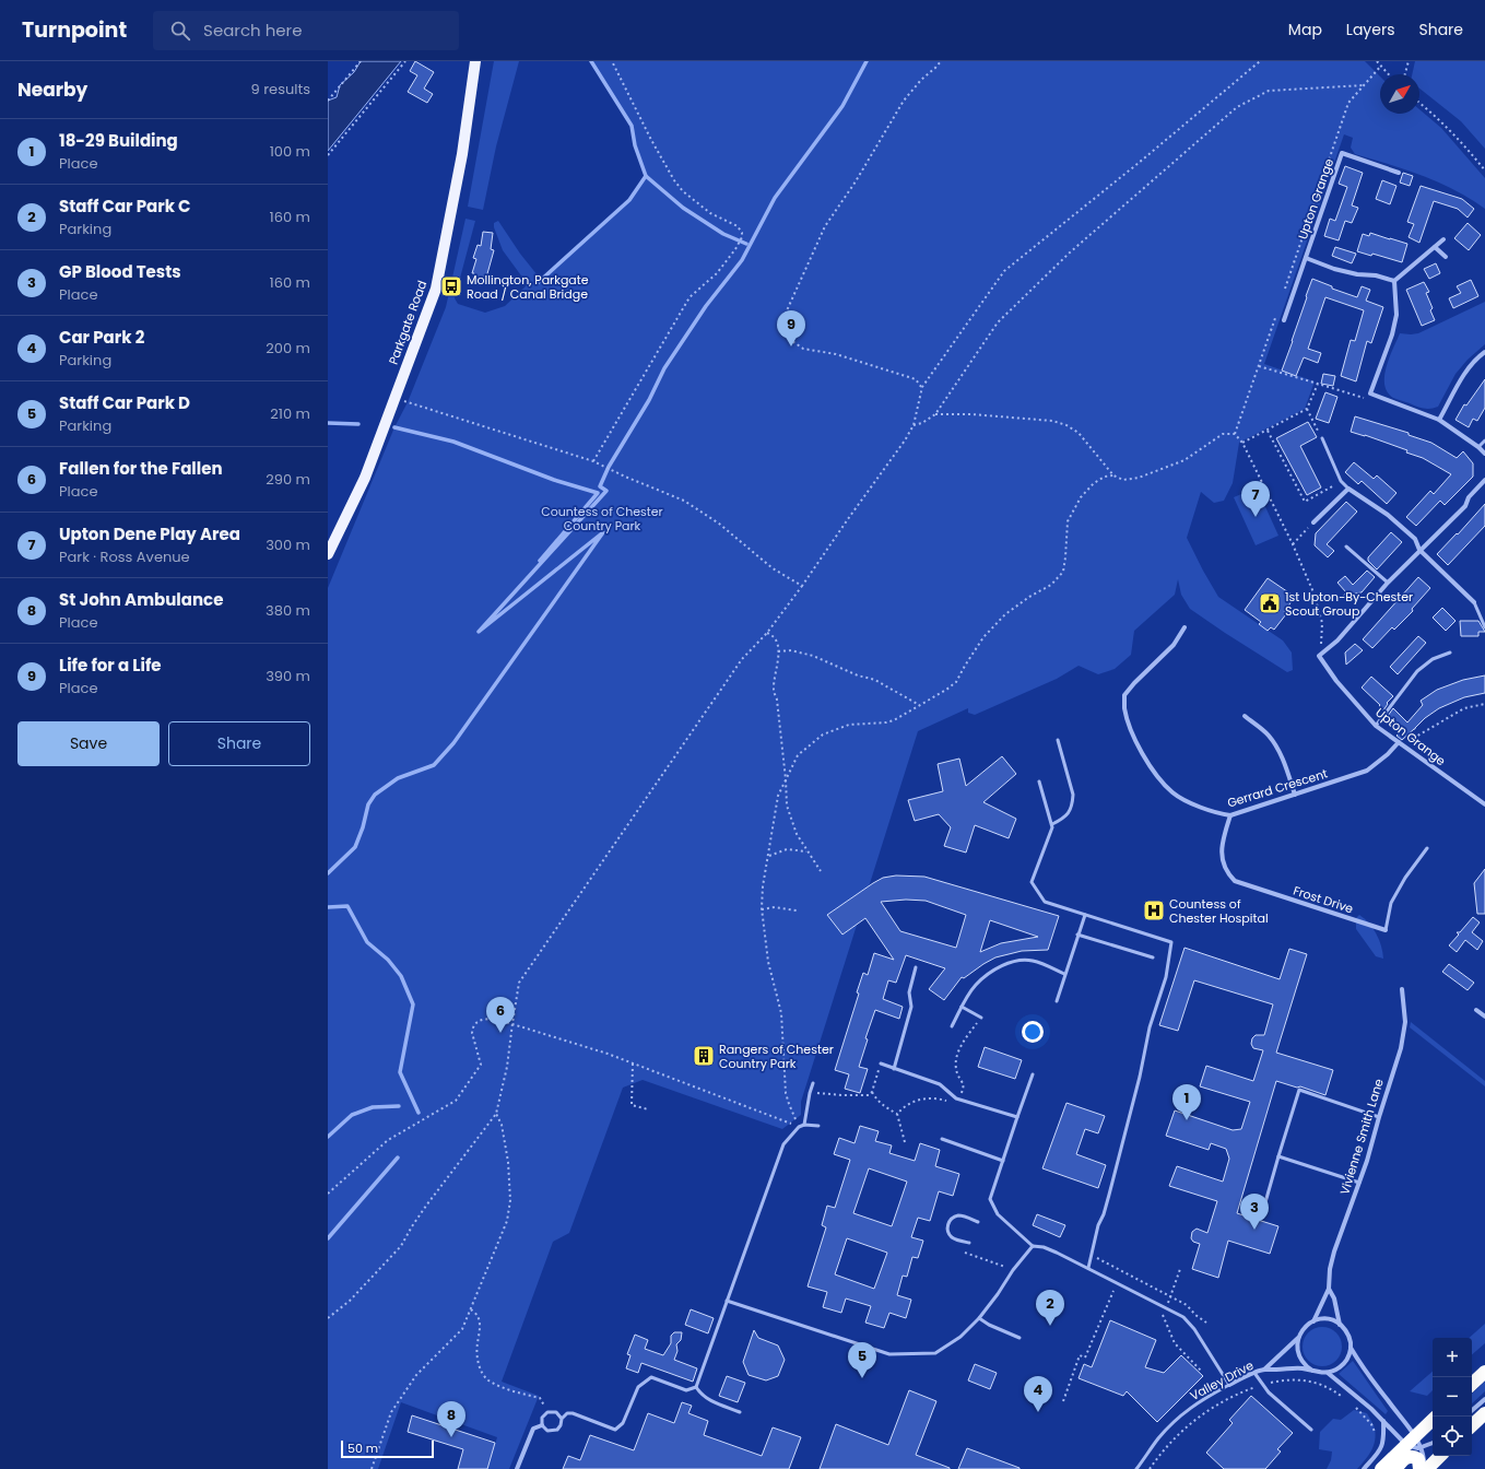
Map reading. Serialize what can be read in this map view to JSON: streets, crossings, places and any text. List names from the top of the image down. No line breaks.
{"streets":{"main road":["Parkgate Road"],"street":["Upton Grange","Gerrard Crescent","Frost Drive","Vivienne Smith Lane","Valley Drive"]},"crossings":[["Upton Grange","Gerrard Crescent"],["Gerrard Crescent","Frost Drive"],["Vivienne Smith Lane","Valley Drive"]],"parks":["Countess of Chester Country Park"],"places":{"bus stop":["Mollington, Parkgate Road / Canal Bridge"],"public building":["1st Upton-By-Chester Scout Group"],"hospital":["Countess of Chester Hospital"],"building":["Rangers of Chester Country Park"]},"scale_bar":"50 m","north":"top right","page":{"header":"Turnpoint","search":"Search here","nav":["Map","Layers","Share"],"heading":["Nearby","9 results"],"list":[{"mark":"1","name":"18-29 Building","note":"Place","value":"100 m"},{"mark":"2","name":"Staff Car Park C","note":"Parking","value":"160 m"},{"mark":"3","name":"GP Blood Tests","note":"Place","value":"160 m"},{"mark":"4","name":"Car Park 2","note":"Parking","value":"200 m"},{"mark":"5","name":"Staff Car Park D","note":"Parking","value":"210 m"},{"mark":"6","name":"Fallen for the Fallen","note":"Place","value":"290 m"},{"mark":"7","name":"Upton Dene Play Area","note":"Park · Ross Avenue","value":"300 m"},{"mark":"8","name":"St John Ambulance","note":"Place","value":"380 m"},{"mark":"9","name":"Life for a Life","note":"Place","value":"390 m"}],"pins":["9","7","6","1","3","2","5","4","8"],"buttons":["Save","Share"],"map_buttons":["+","−"],"scale":"50 m"}}
